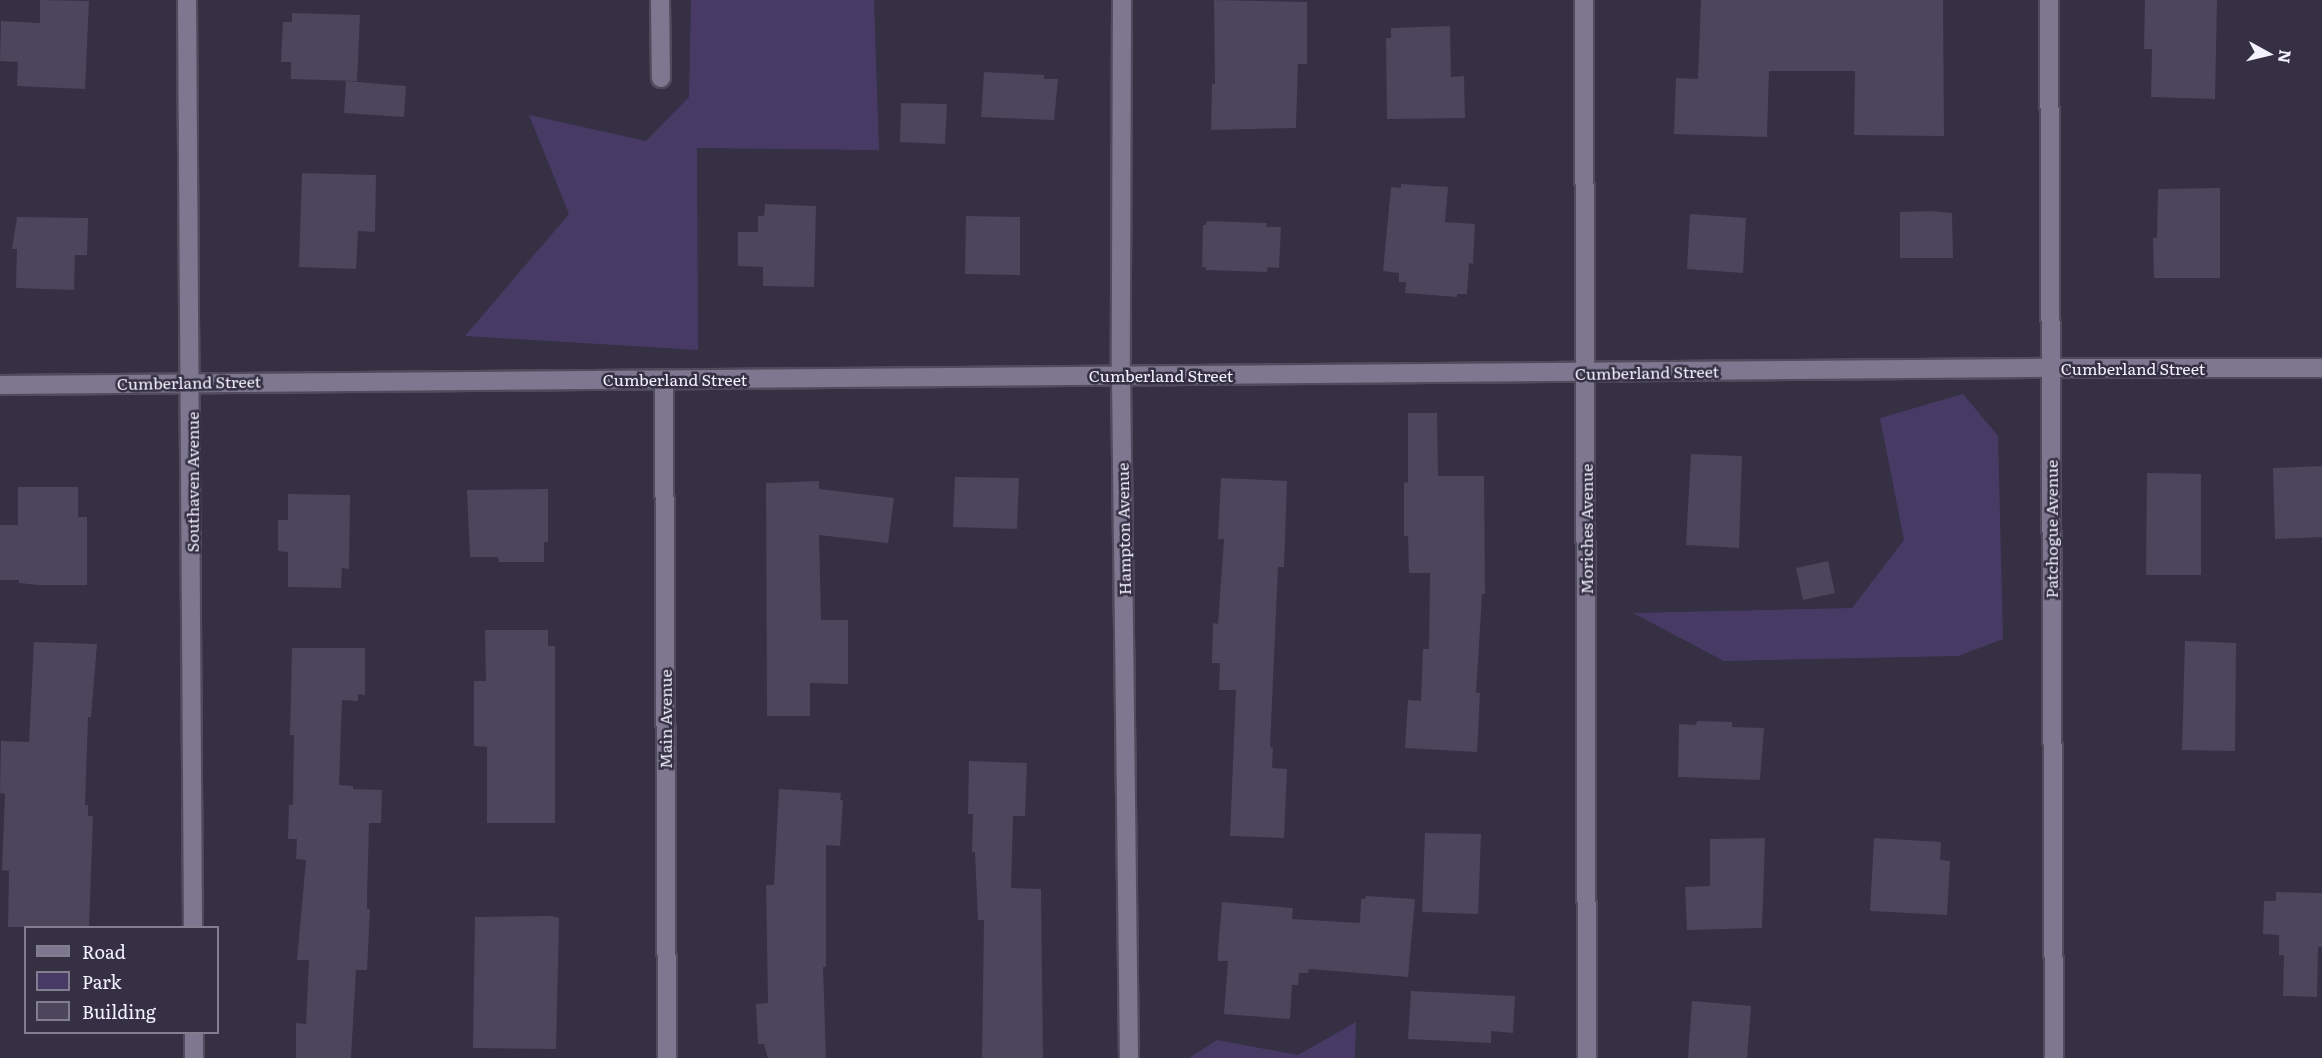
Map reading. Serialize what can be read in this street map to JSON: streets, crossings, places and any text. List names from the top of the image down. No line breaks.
{"streets":{"street":["Cumberland Street","Southaven Avenue","Hampton Avenue","Moriches Avenue","Patchogue Avenue","Main Avenue"]},"crossings":[["Cumberland Street","Southaven Avenue"],["Cumberland Street","Hampton Avenue"],["Cumberland Street","Moriches Avenue"],["Cumberland Street","Patchogue Avenue"],["Cumberland Street","Main Avenue"]],"legend":["Road","Park","Building"],"north":"right"}
